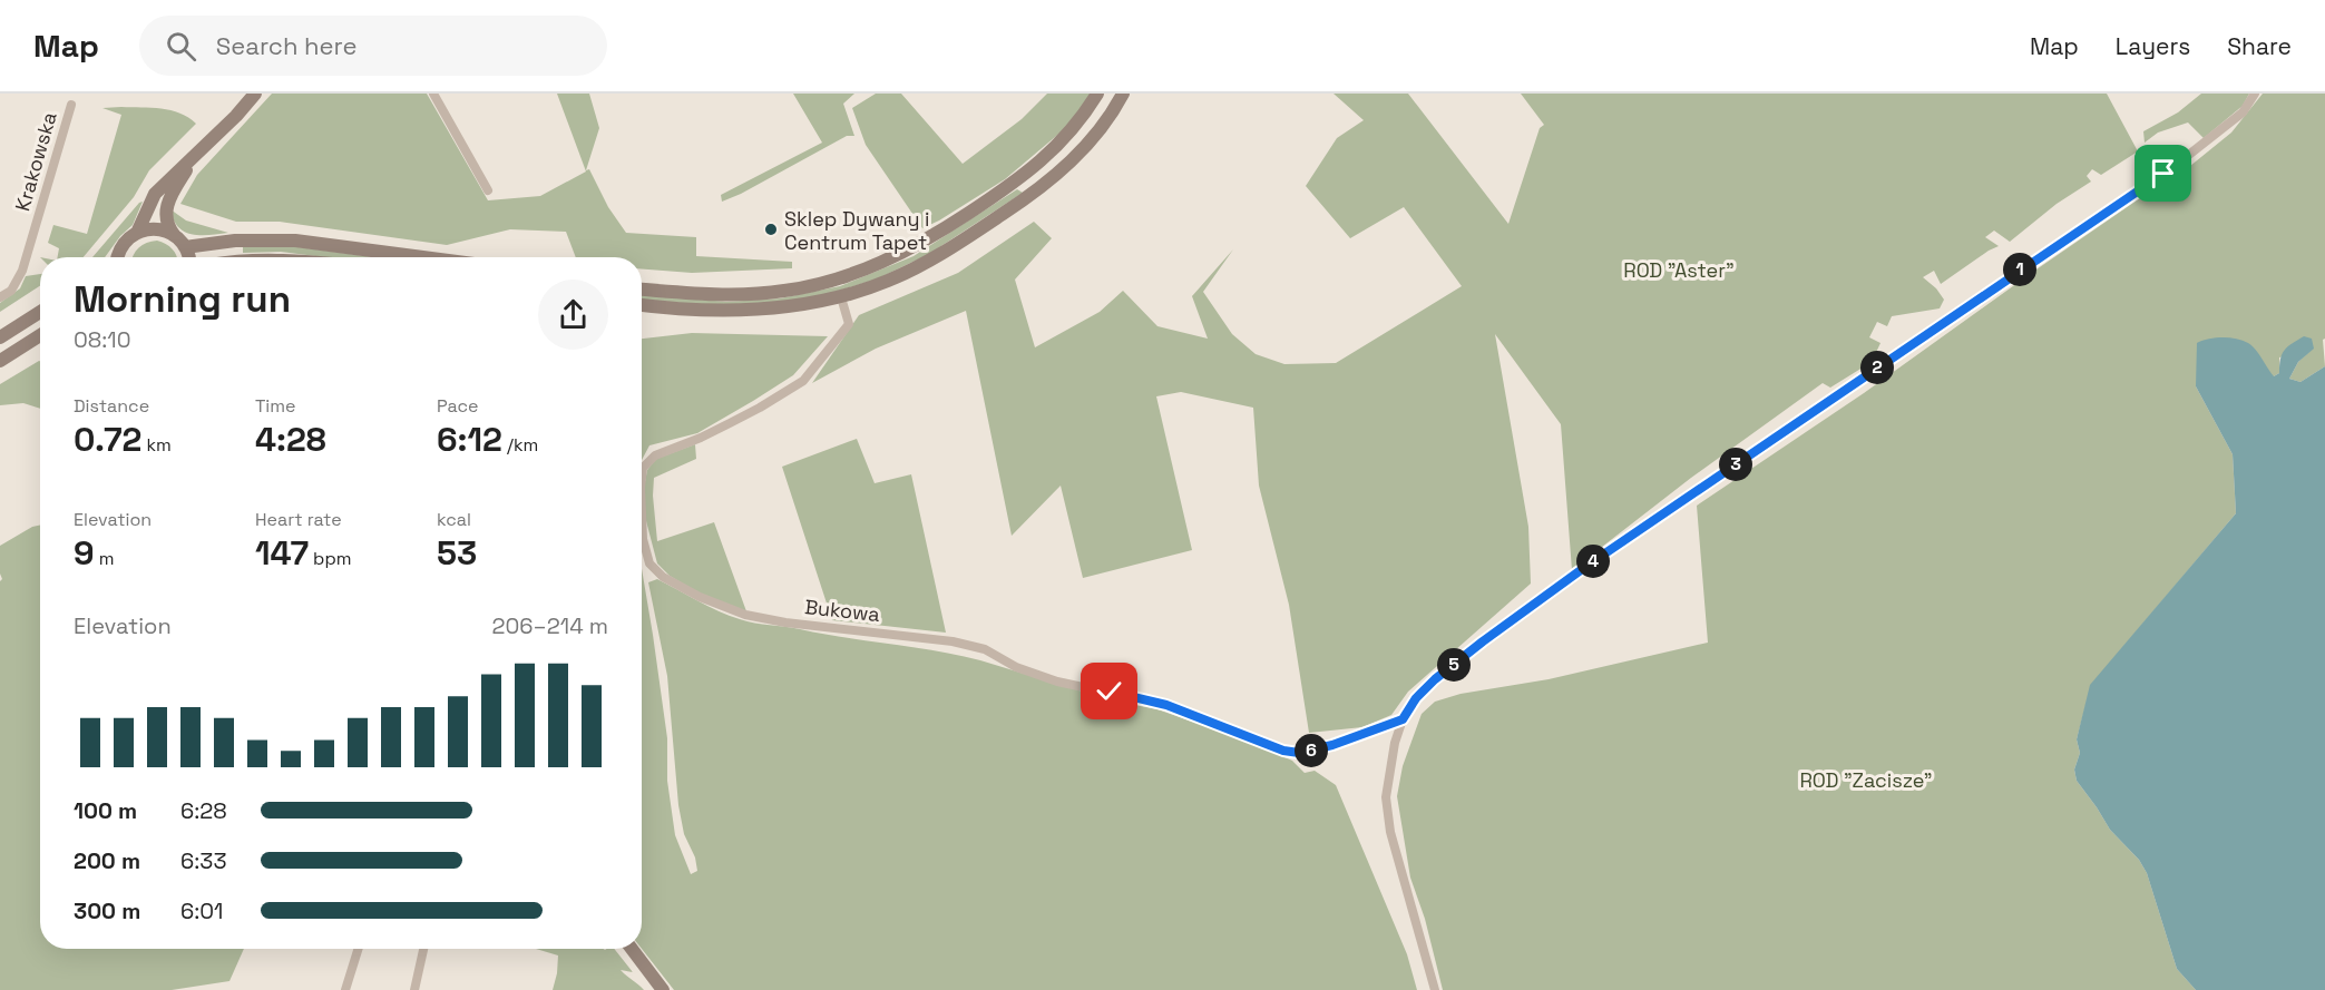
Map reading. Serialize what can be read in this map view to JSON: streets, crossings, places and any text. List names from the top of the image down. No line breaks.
{"streets":{"street":["Krakowska","Bukowa"]},"parks":["ROD \"Aster\"","ROD \"Zacisze\""],"places":["Sklep Dywany i Centrum Tapet"],"page":{"header":"Map","search":"Search here","nav":["Map","Layers","Share"],"pins":["1","2","3","4","5","6"],"heading":["Morning run","08:10"],"stats":[["Distance","0.72 km"],["Time","4:28"],["Pace","6:12 /km"],["Elevation","9 m"],["Heart rate","147 bpm"],["kcal","53"]],"chart":["Elevation","206–214 m"],"list":[{"name":"100 m","note":"6:28"},{"name":"200 m","note":"6:33"},{"name":"300 m","note":"6:01"}]}}
